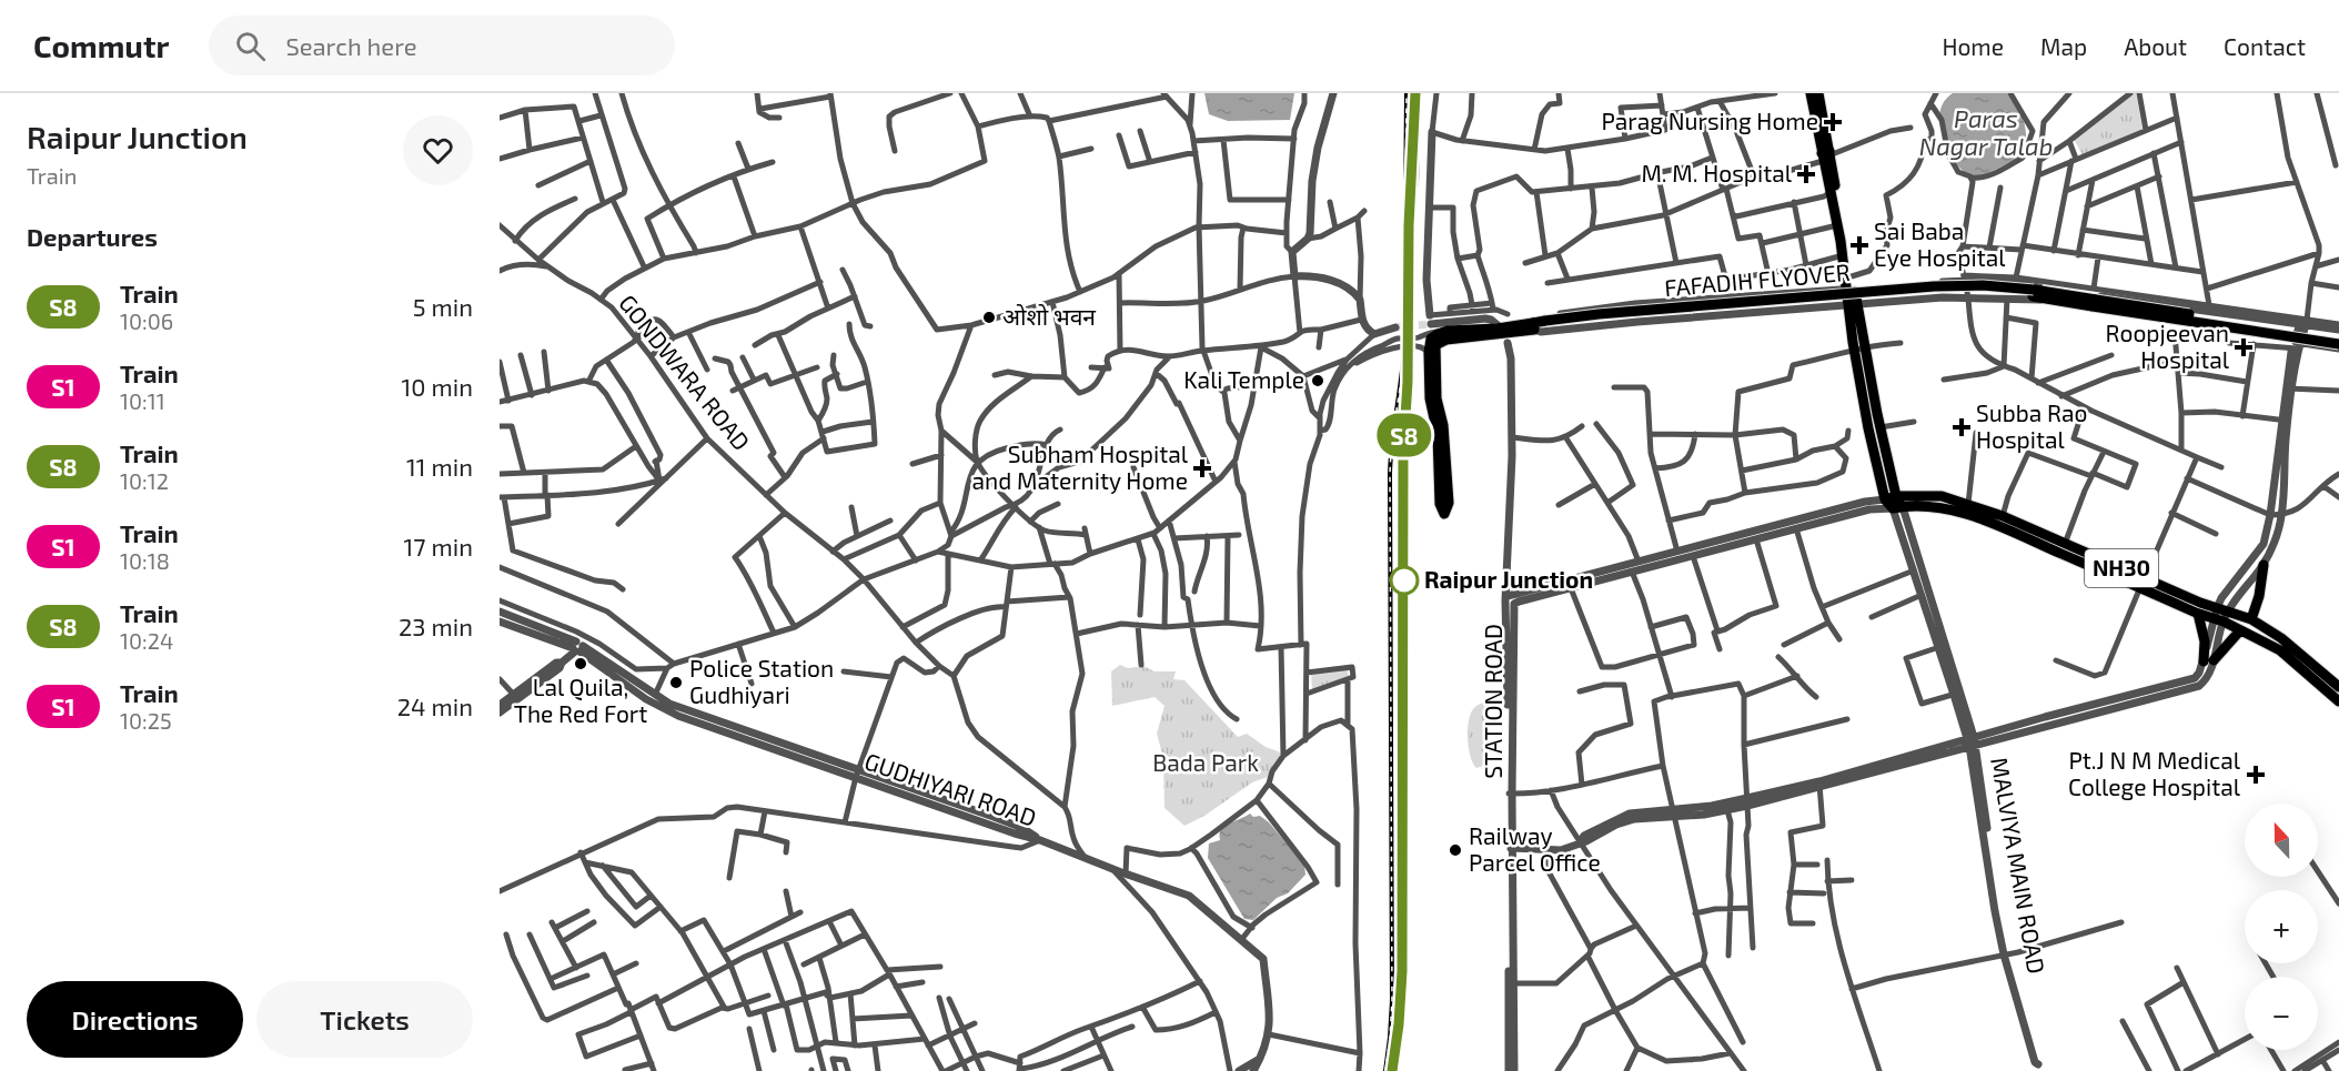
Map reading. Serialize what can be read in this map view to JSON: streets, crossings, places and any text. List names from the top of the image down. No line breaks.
{"streets":{"main road":["FAFADIH FLYOVER","NH30","MALVIYA MAIN ROAD"],"street":["GONDWARA ROAD","STATION ROAD","GUDHIYARI ROAD"]},"crossings":[["NH30","STATION ROAD"],["NH30","MALVIYA MAIN ROAD"],["STATION ROAD","MALVIYA MAIN ROAD"]],"water":["Paras Nagar Talab"],"parks":["Bada Park"],"places":{"health":["Parag Nursing Home","M. M. Hospital","Sai Baba Eye Hospital","Roopjeevan Hospital","Subba Rao Hospital","Subham Hospital and Maternity Home","Pt.J N M Medical College Hospital"],"other":["ओशो भवन","Kali Temple","Raipur Junction","Lal Quila, The Red Fort","Police Station Gudhiyari","Railway Parcel Office"]},"north":"top","page":{"header":"Commutr","search":"Search here","nav":["Home","Map","About","Contact"],"heading":[["Raipur Junction","Train"],"Departures"],"on_map":"S8","list":[{"mark":"S8","name":"Train","note":"10:06","value":"5 min"},{"mark":"S1","name":"Train","note":"10:11","value":"10 min"},{"mark":"S8","name":"Train","note":"10:12","value":"11 min"},{"mark":"S1","name":"Train","note":"10:18","value":"17 min"},{"mark":"S8","name":"Train","note":"10:24","value":"23 min"},{"mark":"S1","name":"Train","note":"10:25","value":"24 min"}],"map_buttons":["+","−"],"buttons":["Directions","Tickets"]}}
